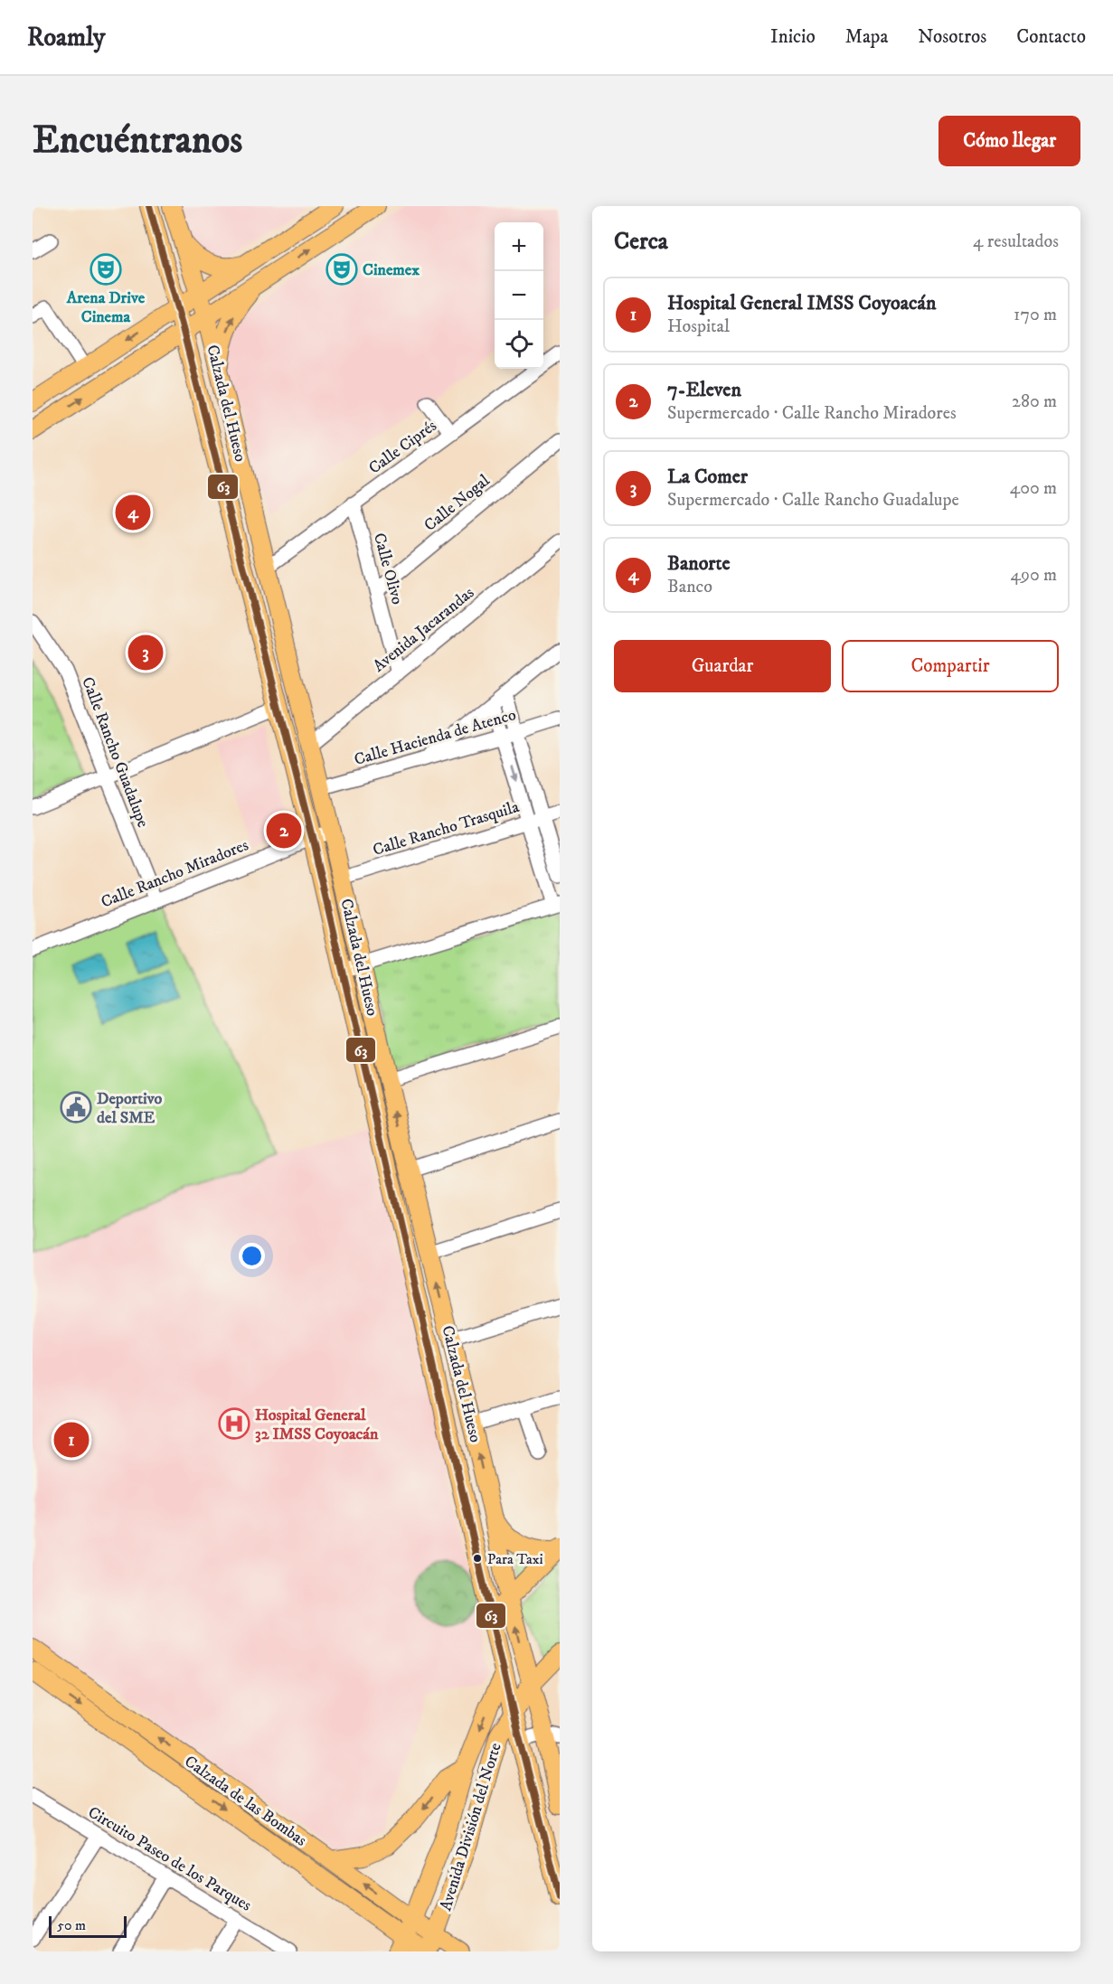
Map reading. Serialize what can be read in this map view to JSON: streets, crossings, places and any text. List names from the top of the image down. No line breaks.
{"streets":{"main road":["Calzada del Hueso","Calzada de las Bombas","Avenida División del Norte"],"street":["Calle Ciprés","Calle Nogal","Calle Olivo","Avenida Jacarandas","Calle Hacienda de Atenco","Calle Rancho Guadalupe","Calle Rancho Trasquila","Calle Rancho Miradores","Circuito Paseo de los Parques"]},"crossings":[["Calzada del Hueso","Calle Ciprés"],["Calzada del Hueso","Avenida Jacarandas"],["Calzada del Hueso","Calle Hacienda de Atenco"],["Calzada del Hueso","Calle Rancho Trasquila"],["Calzada del Hueso","Calle Rancho Miradores"],["Calzada del Hueso","Avenida División del Norte"],["Calle Ciprés","Calle Olivo"],["Calle Nogal","Calle Olivo"],["Calle Olivo","Avenida Jacarandas"],["Calle Rancho Guadalupe","Calle Rancho Miradores"],["Calzada de las Bombas","Avenida División del Norte"]],"places":{"theatre":["Arena Drive Cinema","Cinemex"],"public building":["Deportivo del SME"],"hospital":["Hospital General 32 IMSS Coyoacán"],"other":["Para Taxi"]},"lines":["transit line 63"],"scale_bar":"50 m","page":{"header":"Roamly","nav":["Inicio","Mapa","Nosotros","Contacto"],"buttons":["Cómo llegar",["Guardar","Compartir"]],"title":"Encuéntranos","heading":["Cerca","4 resultados"],"map_buttons":["+","−"],"list":[{"mark":"1","name":"Hospital General IMSS Coyoacán","note":"Hospital","value":"170 m"},{"mark":"2","name":"7-Eleven","note":"Supermercado · Calle Rancho Miradores","value":"280 m"},{"mark":"3","name":"La Comer","note":"Supermercado · Calle Rancho Guadalupe","value":"400 m"},{"mark":"4","name":"Banorte","note":"Banco","value":"490 m"}],"pins":["4","3","2","1"],"scale":"50 m"}}
